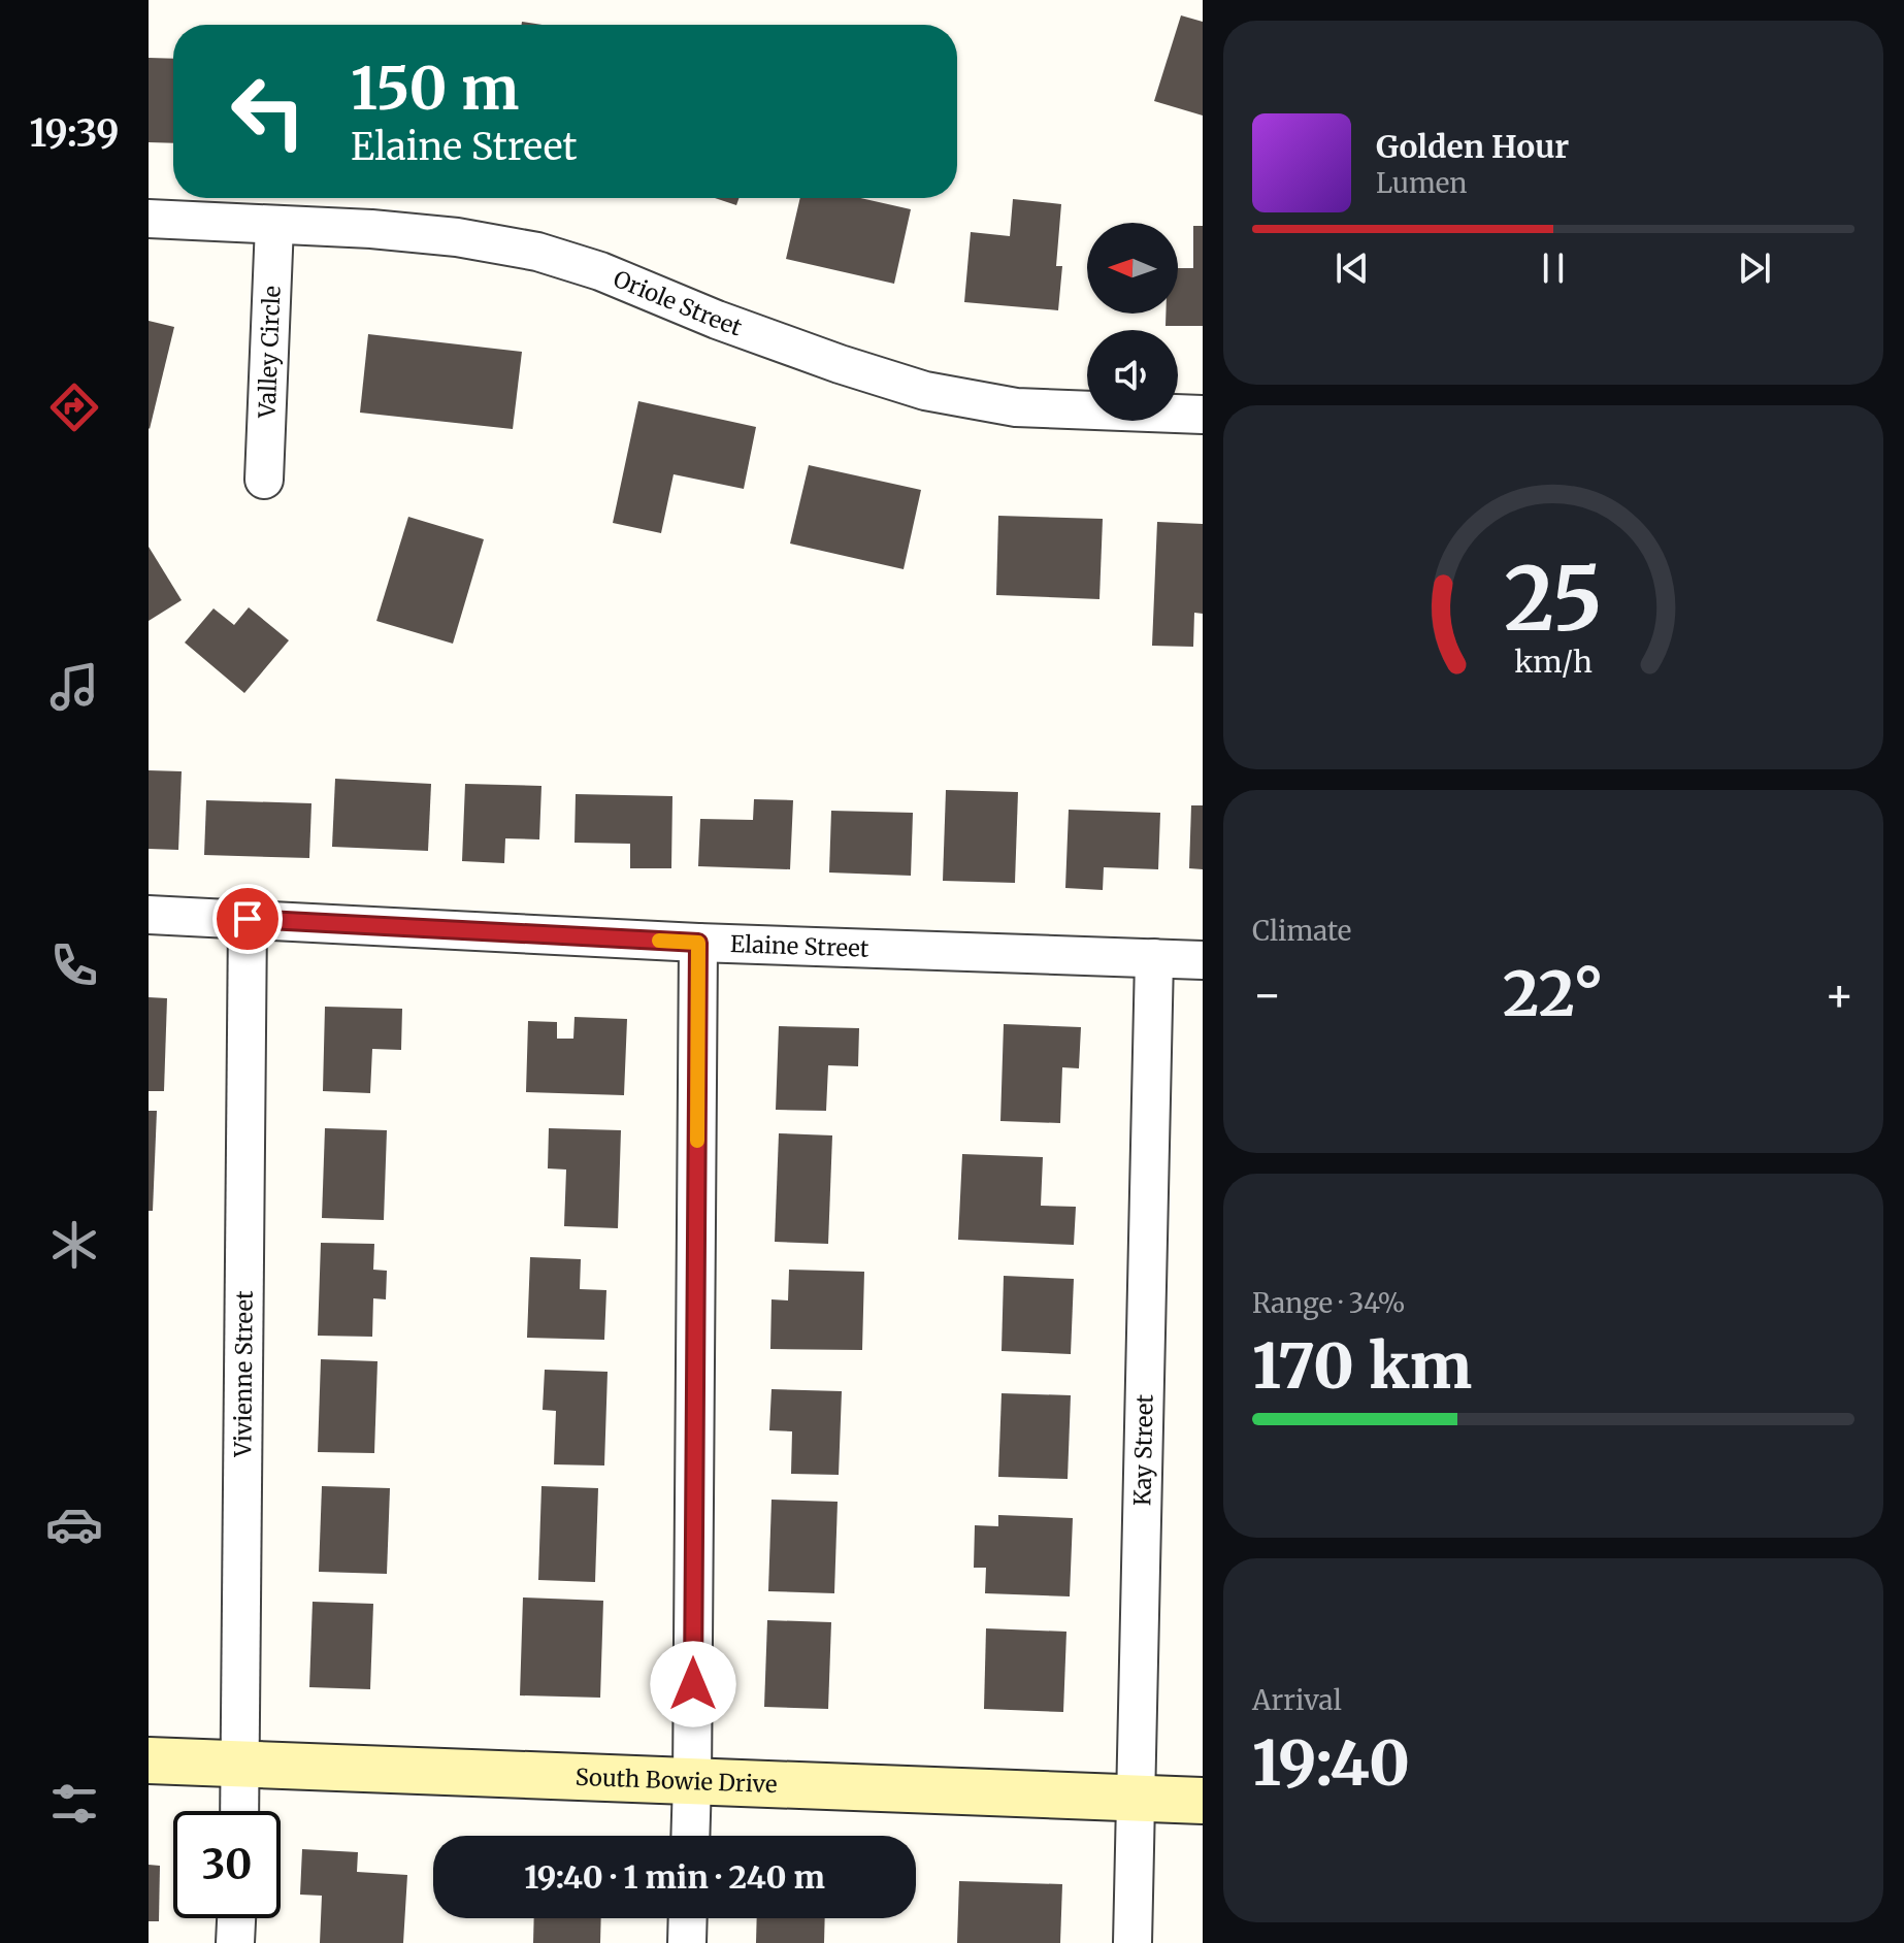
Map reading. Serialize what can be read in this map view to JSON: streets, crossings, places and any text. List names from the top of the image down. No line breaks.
{"streets":{"street":["Oriole Street","Valley Circle","Elaine Street","Vivienne Street","Kay Street","South Bowie Drive"]},"crossings":[["Oriole Street","Valley Circle"],["Elaine Street","Vivienne Street"],["Elaine Street","Kay Street"],["Vivienne Street","South Bowie Drive"],["Kay Street","South Bowie Drive"]],"north":"left","page":{"tabs":"19:39","turn":["150 m","Elaine Street"],"song":["Golden Hour","Lumen"],"tile":["Climate",["Range · 34%","170 km"],["Arrival","19:40"]],"heat":["−","22°","+"],"limit":"30","trip":"19:40 · 1 min · 240 m","gauge":["25","km/h"]}}
